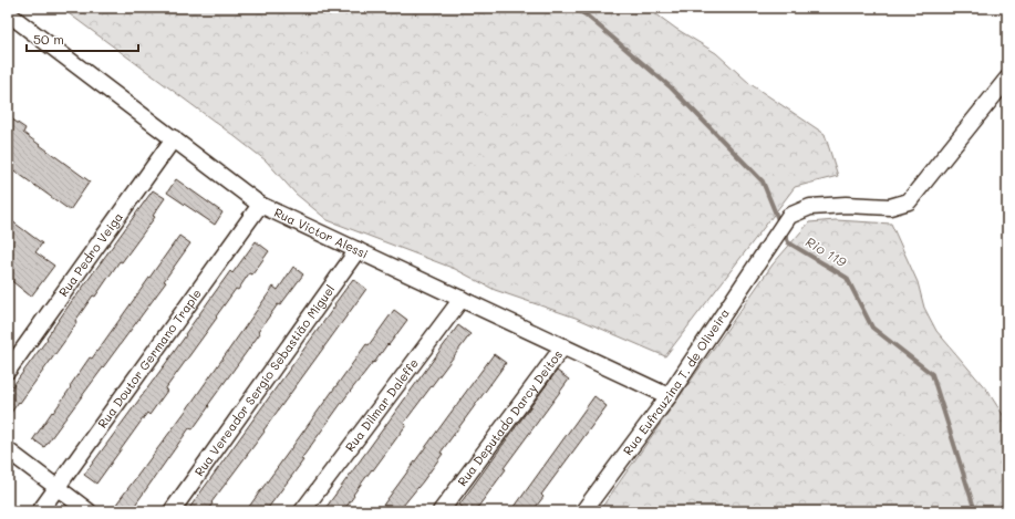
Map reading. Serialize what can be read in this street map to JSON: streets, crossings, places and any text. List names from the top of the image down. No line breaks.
{"streets":{"street":["Rua Victor Alessi","Rua Pedro Veiga","Rua Doutor Germano Traple","Rua Vereador Sergio Sebastião Miguel","Rua Eufrauzina T. de Oliveira","Rua Dilmar Daleffe","Rua Deputado Darcy Deitos"]},"crossings":[["Rua Victor Alessi","Rua Pedro Veiga"],["Rua Victor Alessi","Rua Doutor Germano Traple"],["Rua Victor Alessi","Rua Vereador Sergio Sebastião Miguel"],["Rua Victor Alessi","Rua Eufrauzina T. de Oliveira"],["Rua Victor Alessi","Rua Dilmar Daleffe"],["Rua Victor Alessi","Rua Deputado Darcy Deitos"]],"water":["Rio 119"],"scale_bar":"50 m"}
